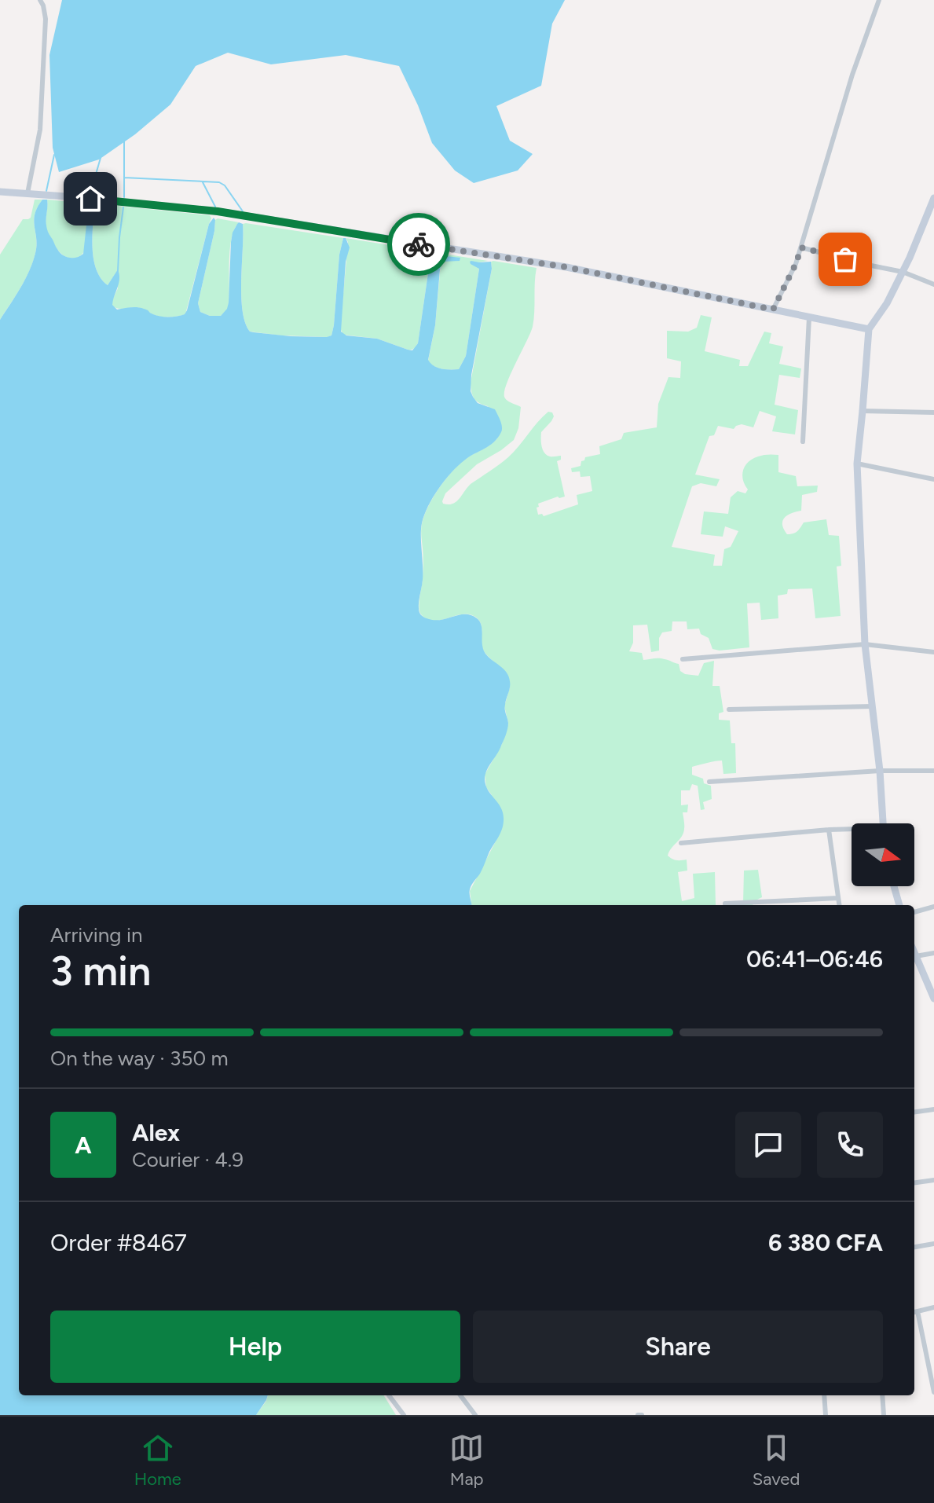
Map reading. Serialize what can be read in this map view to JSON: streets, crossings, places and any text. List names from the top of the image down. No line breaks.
{"north":"right","page":{"heading":["3 min","Arriving in","06:41–06:46"],"panel":["Alex","Courier · 4.9","Order #8467","6 380 CFA"],"bar":"On the way · 350 m","round":"A","buttons":["Help","Share"],"tabs":["Home","Map","Saved"]}}
